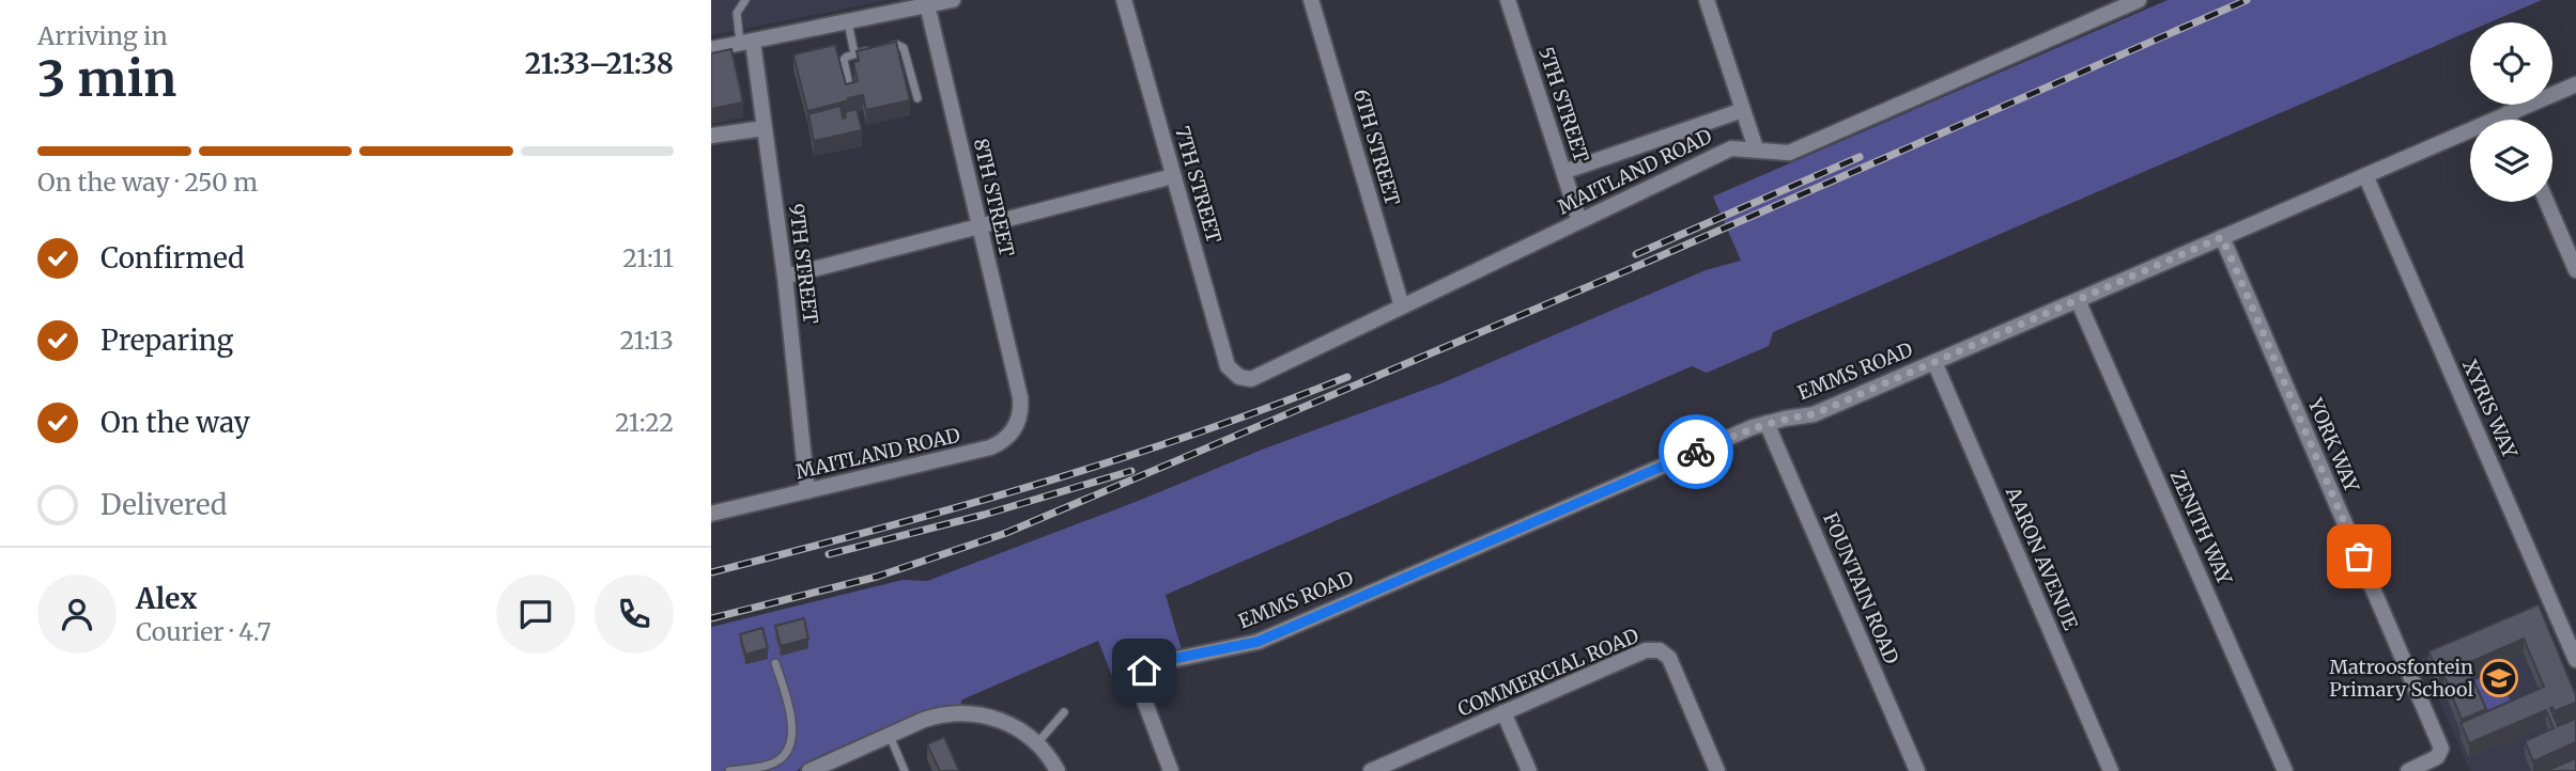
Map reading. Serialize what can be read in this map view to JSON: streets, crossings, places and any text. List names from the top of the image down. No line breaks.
{"streets":{"street":["5TH STREET","6TH STREET","MAITLAND ROAD","7TH STREET","8TH STREET","9TH STREET","EMMS ROAD","XYRIS WAY","YORK WAY","ZENITH WAY","AARON AVENUE","FOUNTAIN ROAD","COMMERCIAL ROAD"]},"crossings":[["5TH STREET","MAITLAND ROAD"],["6TH STREET","MAITLAND ROAD"],["MAITLAND ROAD","7TH STREET"],["MAITLAND ROAD","8TH STREET"],["MAITLAND ROAD","9TH STREET"],["EMMS ROAD","XYRIS WAY"],["EMMS ROAD","YORK WAY"],["EMMS ROAD","ZENITH WAY"],["EMMS ROAD","AARON AVENUE"],["EMMS ROAD","FOUNTAIN ROAD"]],"places":{"school or university":["Matroosfontein Primary School"]},"page":{"heading":["3 min","Arriving in","21:33–21:38"],"panel":["Alex","Courier · 4.7"],"bar":"On the way · 250 m","list":[["Confirmed","21:11"],["Preparing","21:13"],["On the way","21:22"],"Delivered"]}}
